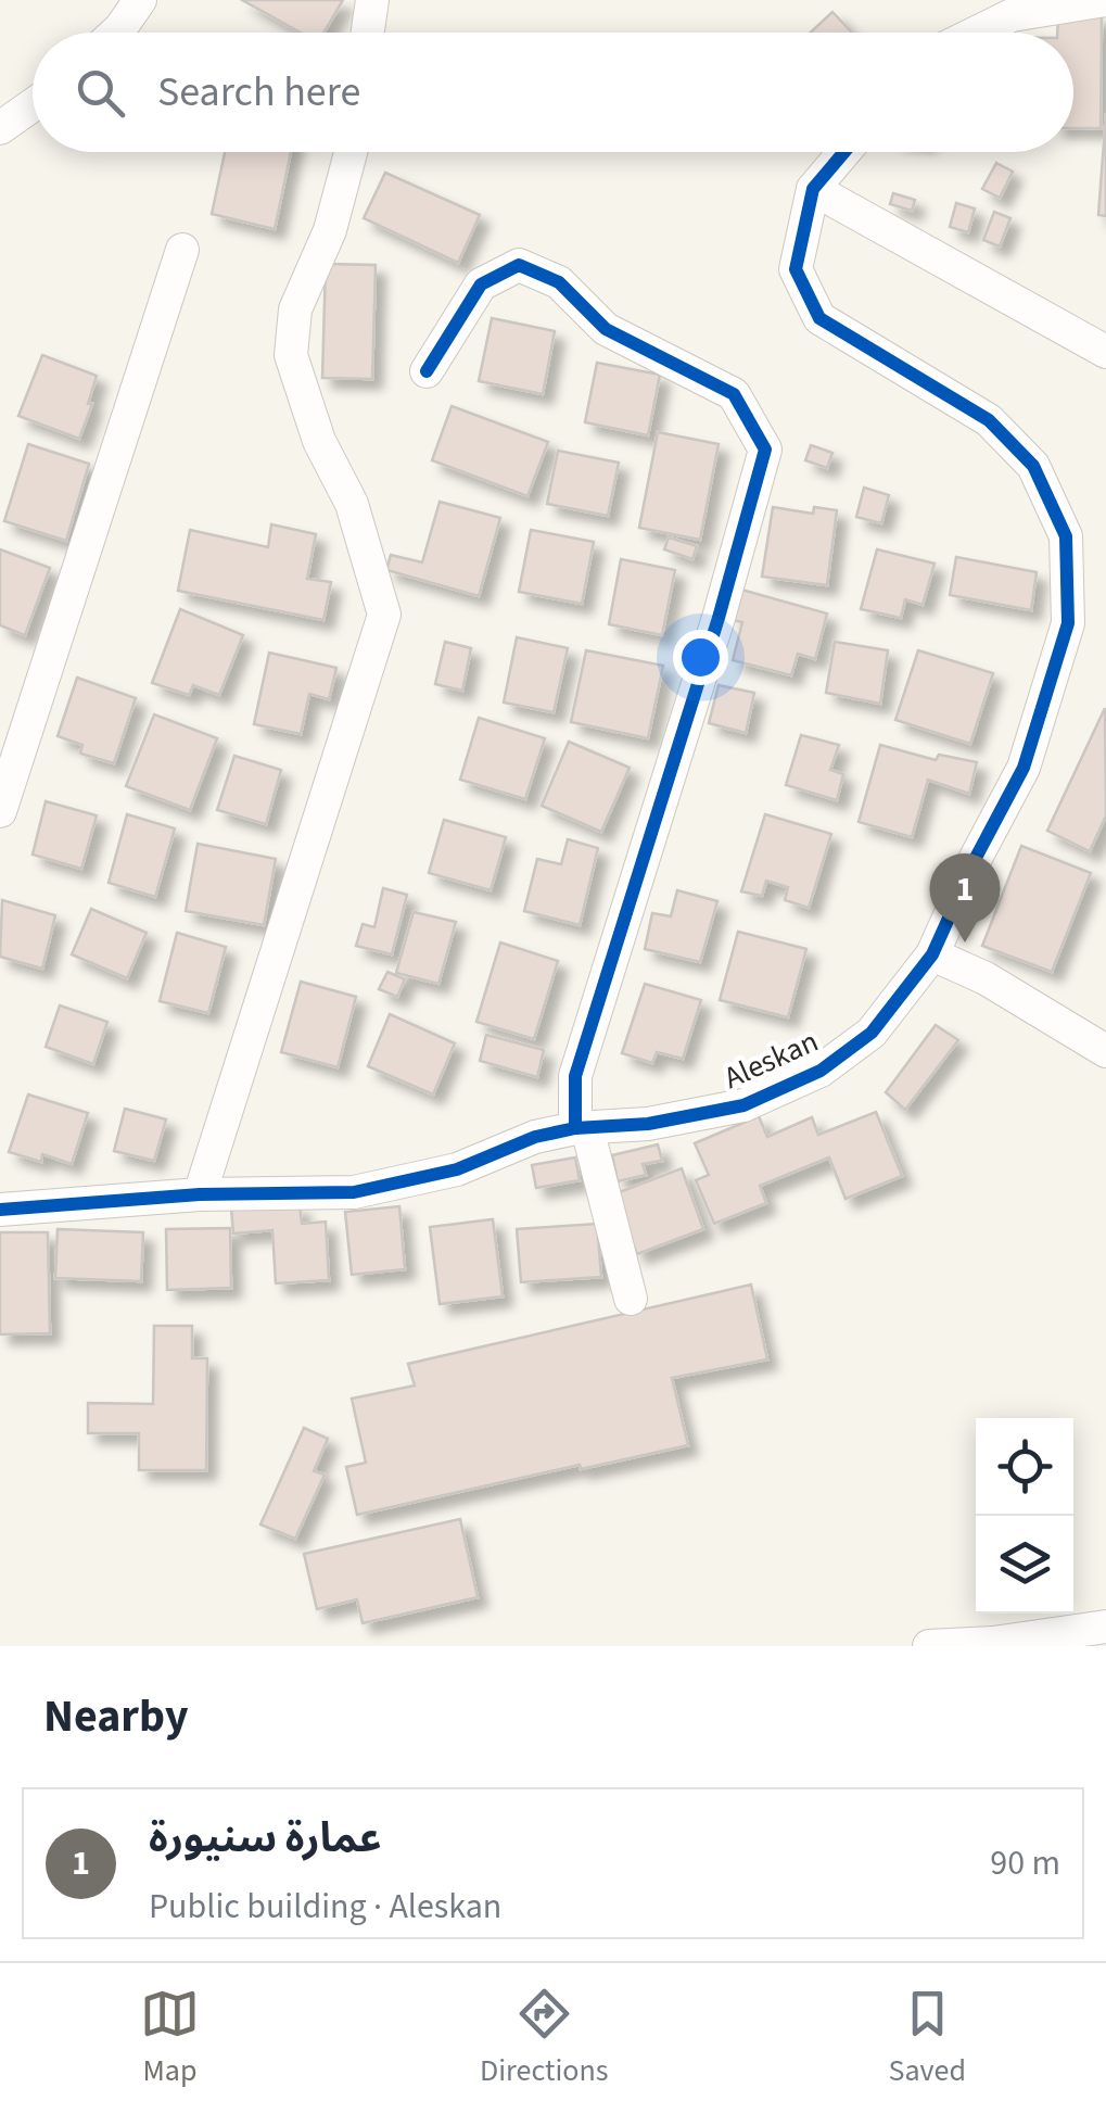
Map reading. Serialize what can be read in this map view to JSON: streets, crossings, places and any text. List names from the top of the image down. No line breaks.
{"streets":{"street":["Aleskan"]},"page":{"search":"Search here","pins":"1","heading":"Nearby","list":[{"mark":"1","name":"عمارة سنيورة","note":"Public building · Aleskan","value":"90 m"}],"nav":["Map","Directions","Saved"]}}
